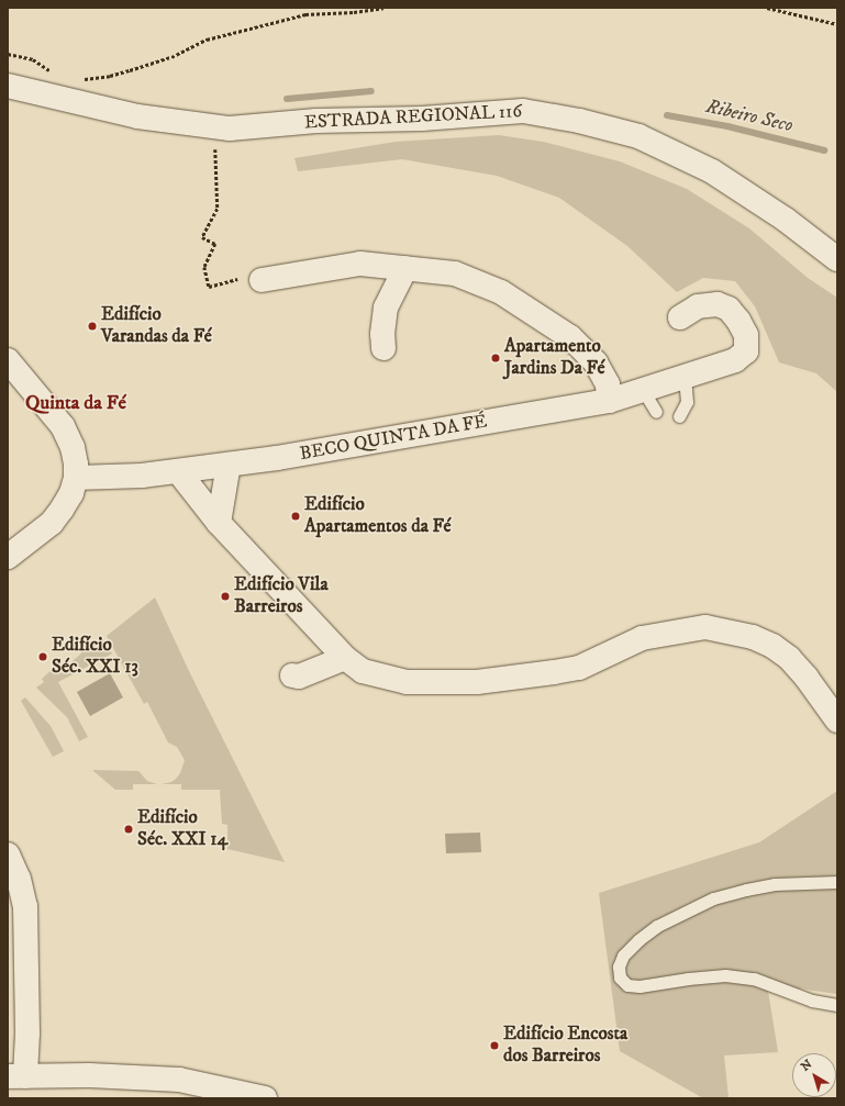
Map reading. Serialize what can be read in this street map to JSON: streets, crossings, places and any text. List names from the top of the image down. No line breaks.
{"streets":{"street":["ESTRADA REGIONAL 116","BECO QUINTA DA FÉ"]},"districts":["Quinta da Fé"],"water":["Ribeiro Seco"],"places":["Edifício Varandas da Fé","Apartamento Jardins Da Fé","Edifício Apartamentos da Fé","Edifício Vila Barreiros","Edifício Séc. XXI 13","Edifício Séc. XXI 14","Edifício Encosta dos Barreiros"],"north":"top left"}
